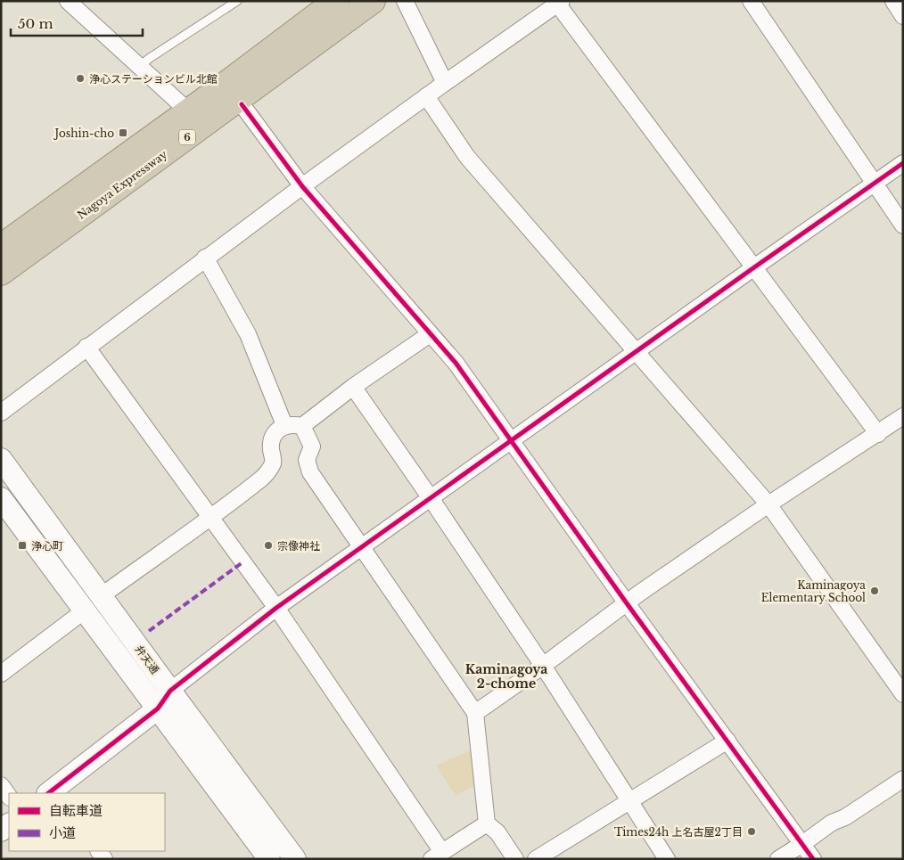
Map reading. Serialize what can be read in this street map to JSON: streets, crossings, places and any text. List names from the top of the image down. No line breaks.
{"streets":{"highway":["6","Nagoya Expressway"],"street":["弁天通"]},"districts":["Kaminagoya 2-chome"],"places":{"other":["浄心ステーションビル北館","宗像神社","Kaminagoya Elementary School","Times24h 上名古屋2丁目"],"transit":["Joshin-cho","浄心町"]},"legend":["自転車道","小道"],"scale_bar":"50 m"}
